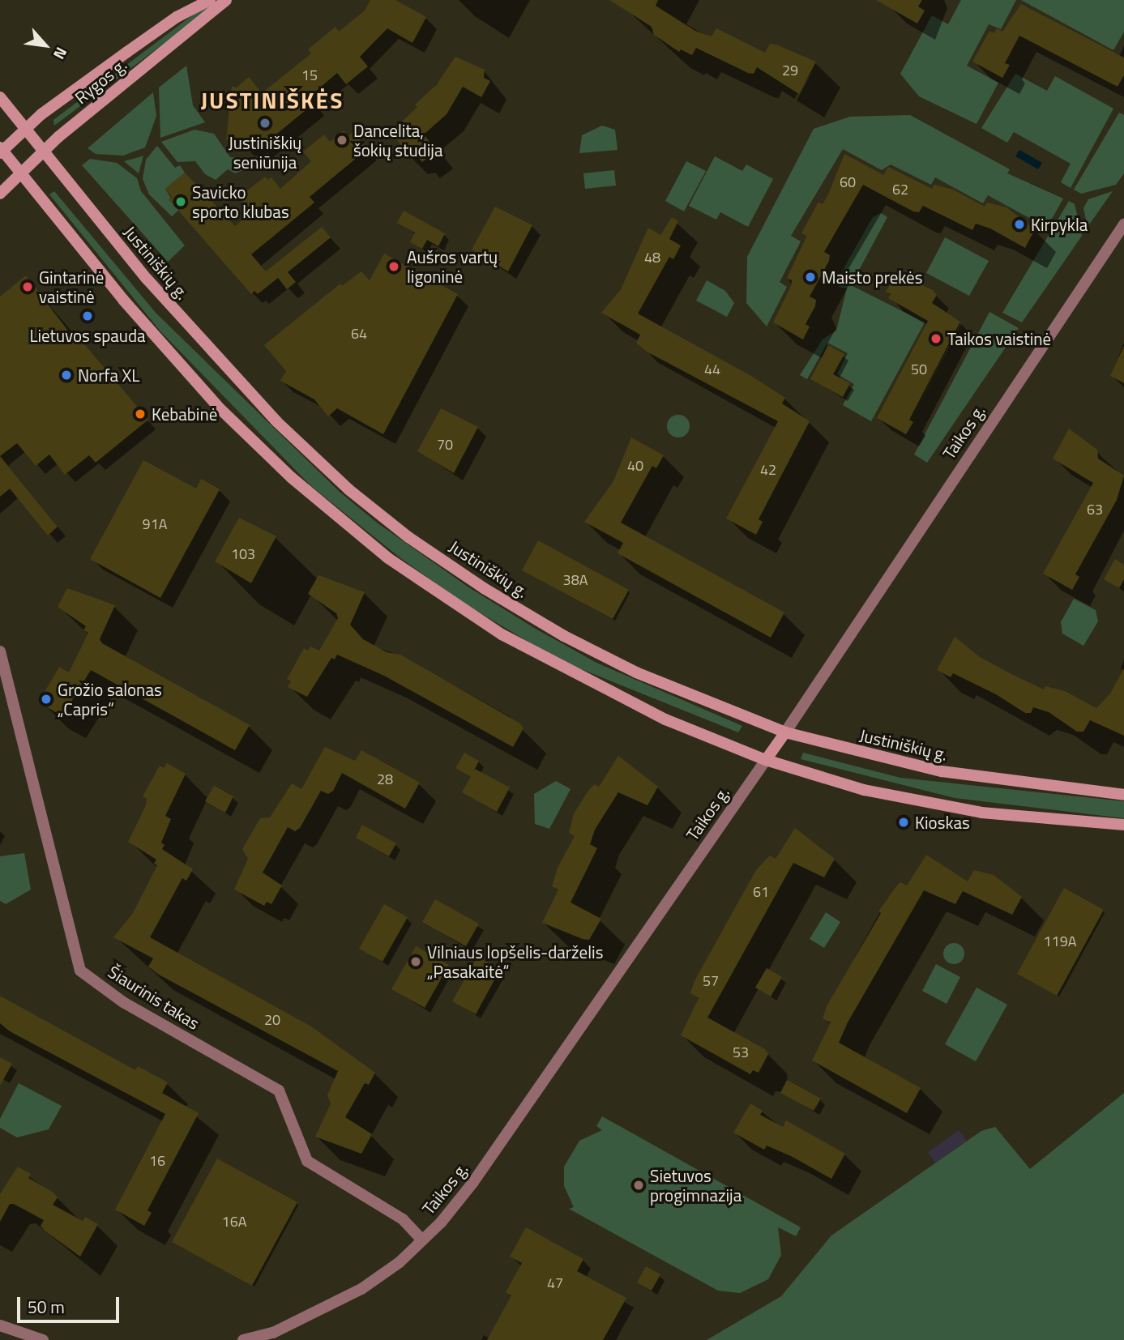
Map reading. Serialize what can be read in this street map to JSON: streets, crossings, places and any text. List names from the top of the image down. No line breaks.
{"streets":{"main road":["Rygos g.","Justiniškių g.","Taikos g."],"street":["Šiaurinis takas"]},"crossings":[["Rygos g.","Justiniškių g."],["Justiniškių g.","Taikos g."],["Taikos g.","Šiaurinis takas"]],"districts":["JUSTINIŠKĖS"],"places":["Justiniškių seniūnija","Dancelita, šokių studija","Savicko sporto klubas","Kirpykla","Aušros vartų ligoninė","Maisto prekės","Gintarinė vaistinė","Lietuvos spauda","Taikos vaistinė","Norfa XL","Kebabinė","Grožio salonas „Capris“","Kioskas","Vilniaus lopšelis-darželis „Pasakaitė“","Sietuvos progimnazija"],"house_numbers":["29","15","60","62","48","64","44","50","70","40","42","63","91A","103","38A","28","61","119A","57","20","53","16","16A","47"],"scale_bar":"50 m","north":"bottom right"}
